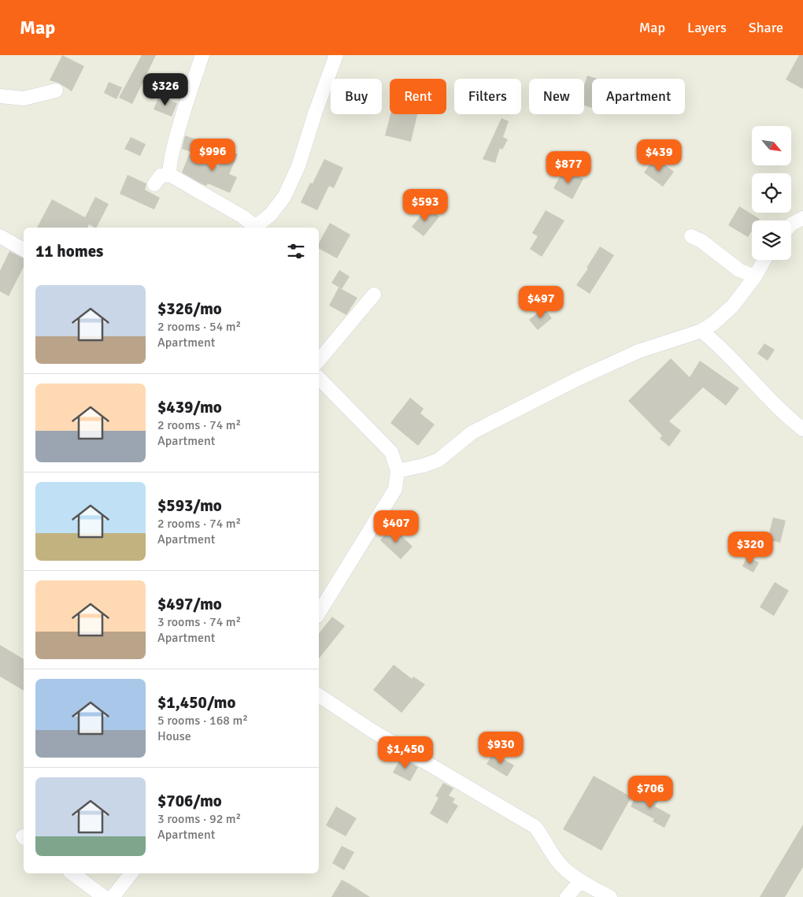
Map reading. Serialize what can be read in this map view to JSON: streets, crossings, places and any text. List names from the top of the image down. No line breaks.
{"north":"bottom right","page":{"header":"Map","nav":["Map","Layers","Share"],"price":["$326","$996","$439","$877","$593","$497","$407","$320","$930","$1,450","$706"],"chip":["Buy","Rent","Filters","New","Apartment"],"heading":"11 homes","list":[{"name":"$326/mo","note":"2 rooms · 54 m² · Apartment"},{"name":"$439/mo","note":"2 rooms · 74 m² · Apartment"},{"name":"$593/mo","note":"2 rooms · 74 m² · Apartment"},{"name":"$497/mo","note":"3 rooms · 74 m² · Apartment"},{"name":"$1,450/mo","note":"5 rooms · 168 m² · House"},{"name":"$706/mo","note":"3 rooms · 92 m² · Apartment"}]}}
